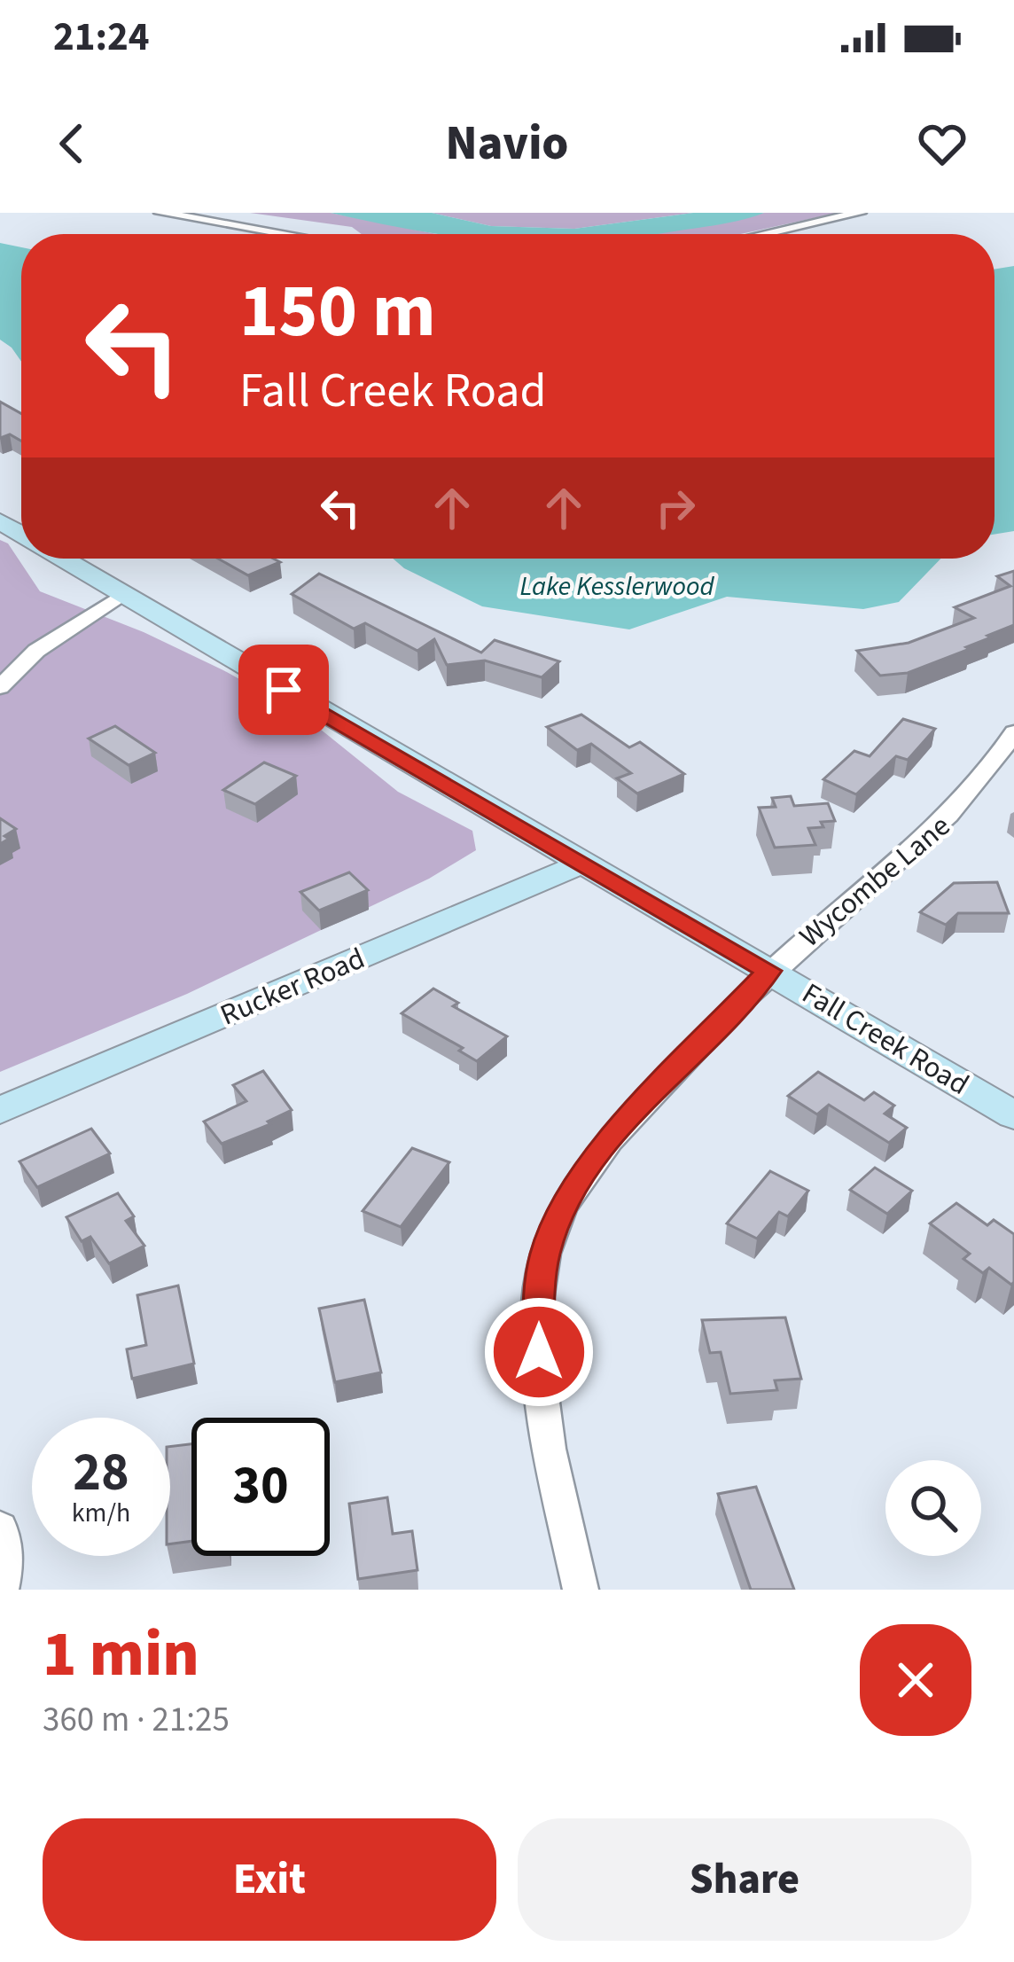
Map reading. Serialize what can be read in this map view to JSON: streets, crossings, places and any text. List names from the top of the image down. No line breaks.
{"streets":{"main road":["Rucker Road","Fall Creek Road"],"street":["Wycombe Lane"]},"crossings":[["Wycombe Lane","Fall Creek Road"],["Rucker Road","Fall Creek Road"]],"water":["Lake Kesslerwood"],"page":{"status":"21:24","header":"Navio","turn":["150 m","Fall Creek Road"],"speed":"28 km/h","limit":"30","heading":["1 min","360 m · 21:25"],"buttons":["Exit","Share"]}}
